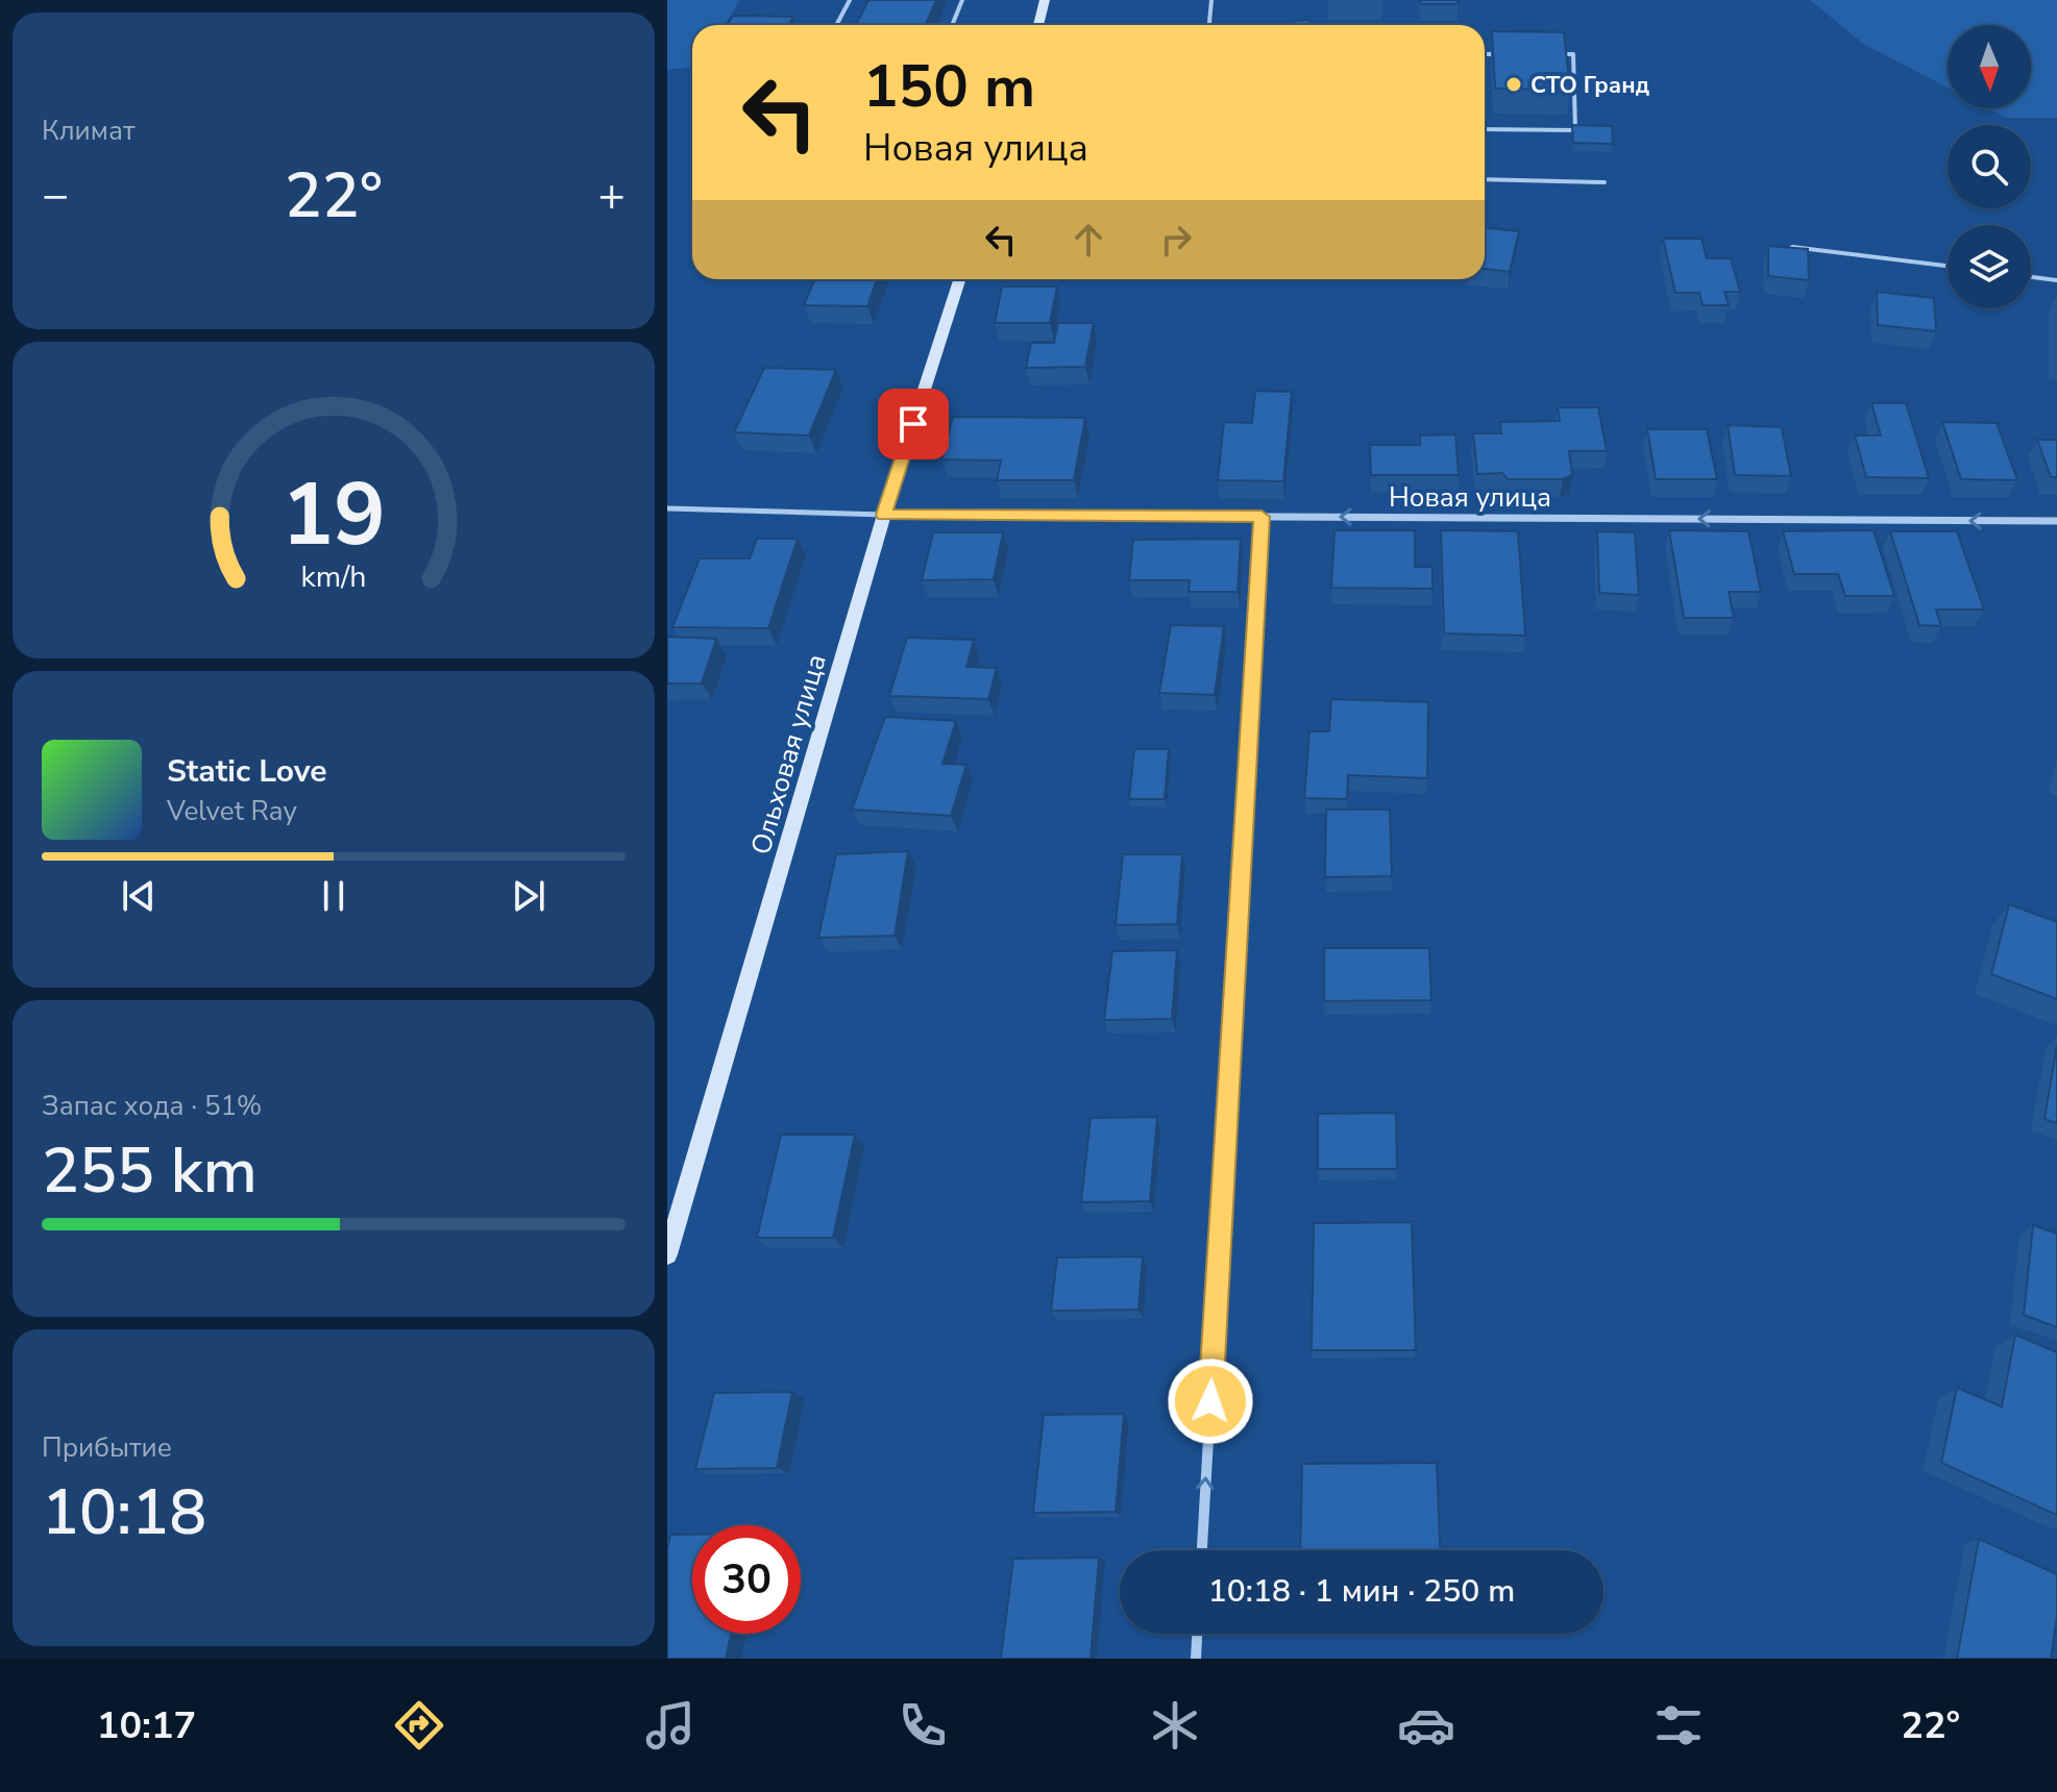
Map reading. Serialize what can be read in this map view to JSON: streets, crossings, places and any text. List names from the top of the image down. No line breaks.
{"streets":{"main road":["Ольховая улица"],"street":["Новая улица"]},"crossings":[["Новая улица","Ольховая улица"]],"one_way":["Новая улица"],"places":["СТО Гранд"],"north":"bottom","page":{"tile":["Климат",["Запас хода · 51%","255 km"],["Прибытие","10:18"]],"turn":["150 m","Новая улица"],"heat":["−","22°","+"],"song":["Static Love","Velvet Ray"],"limit":"30","trip":"10:18 · 1 мин · 250 m","tabs":["10:17","22°"],"gauge":["19","km/h"]}}
